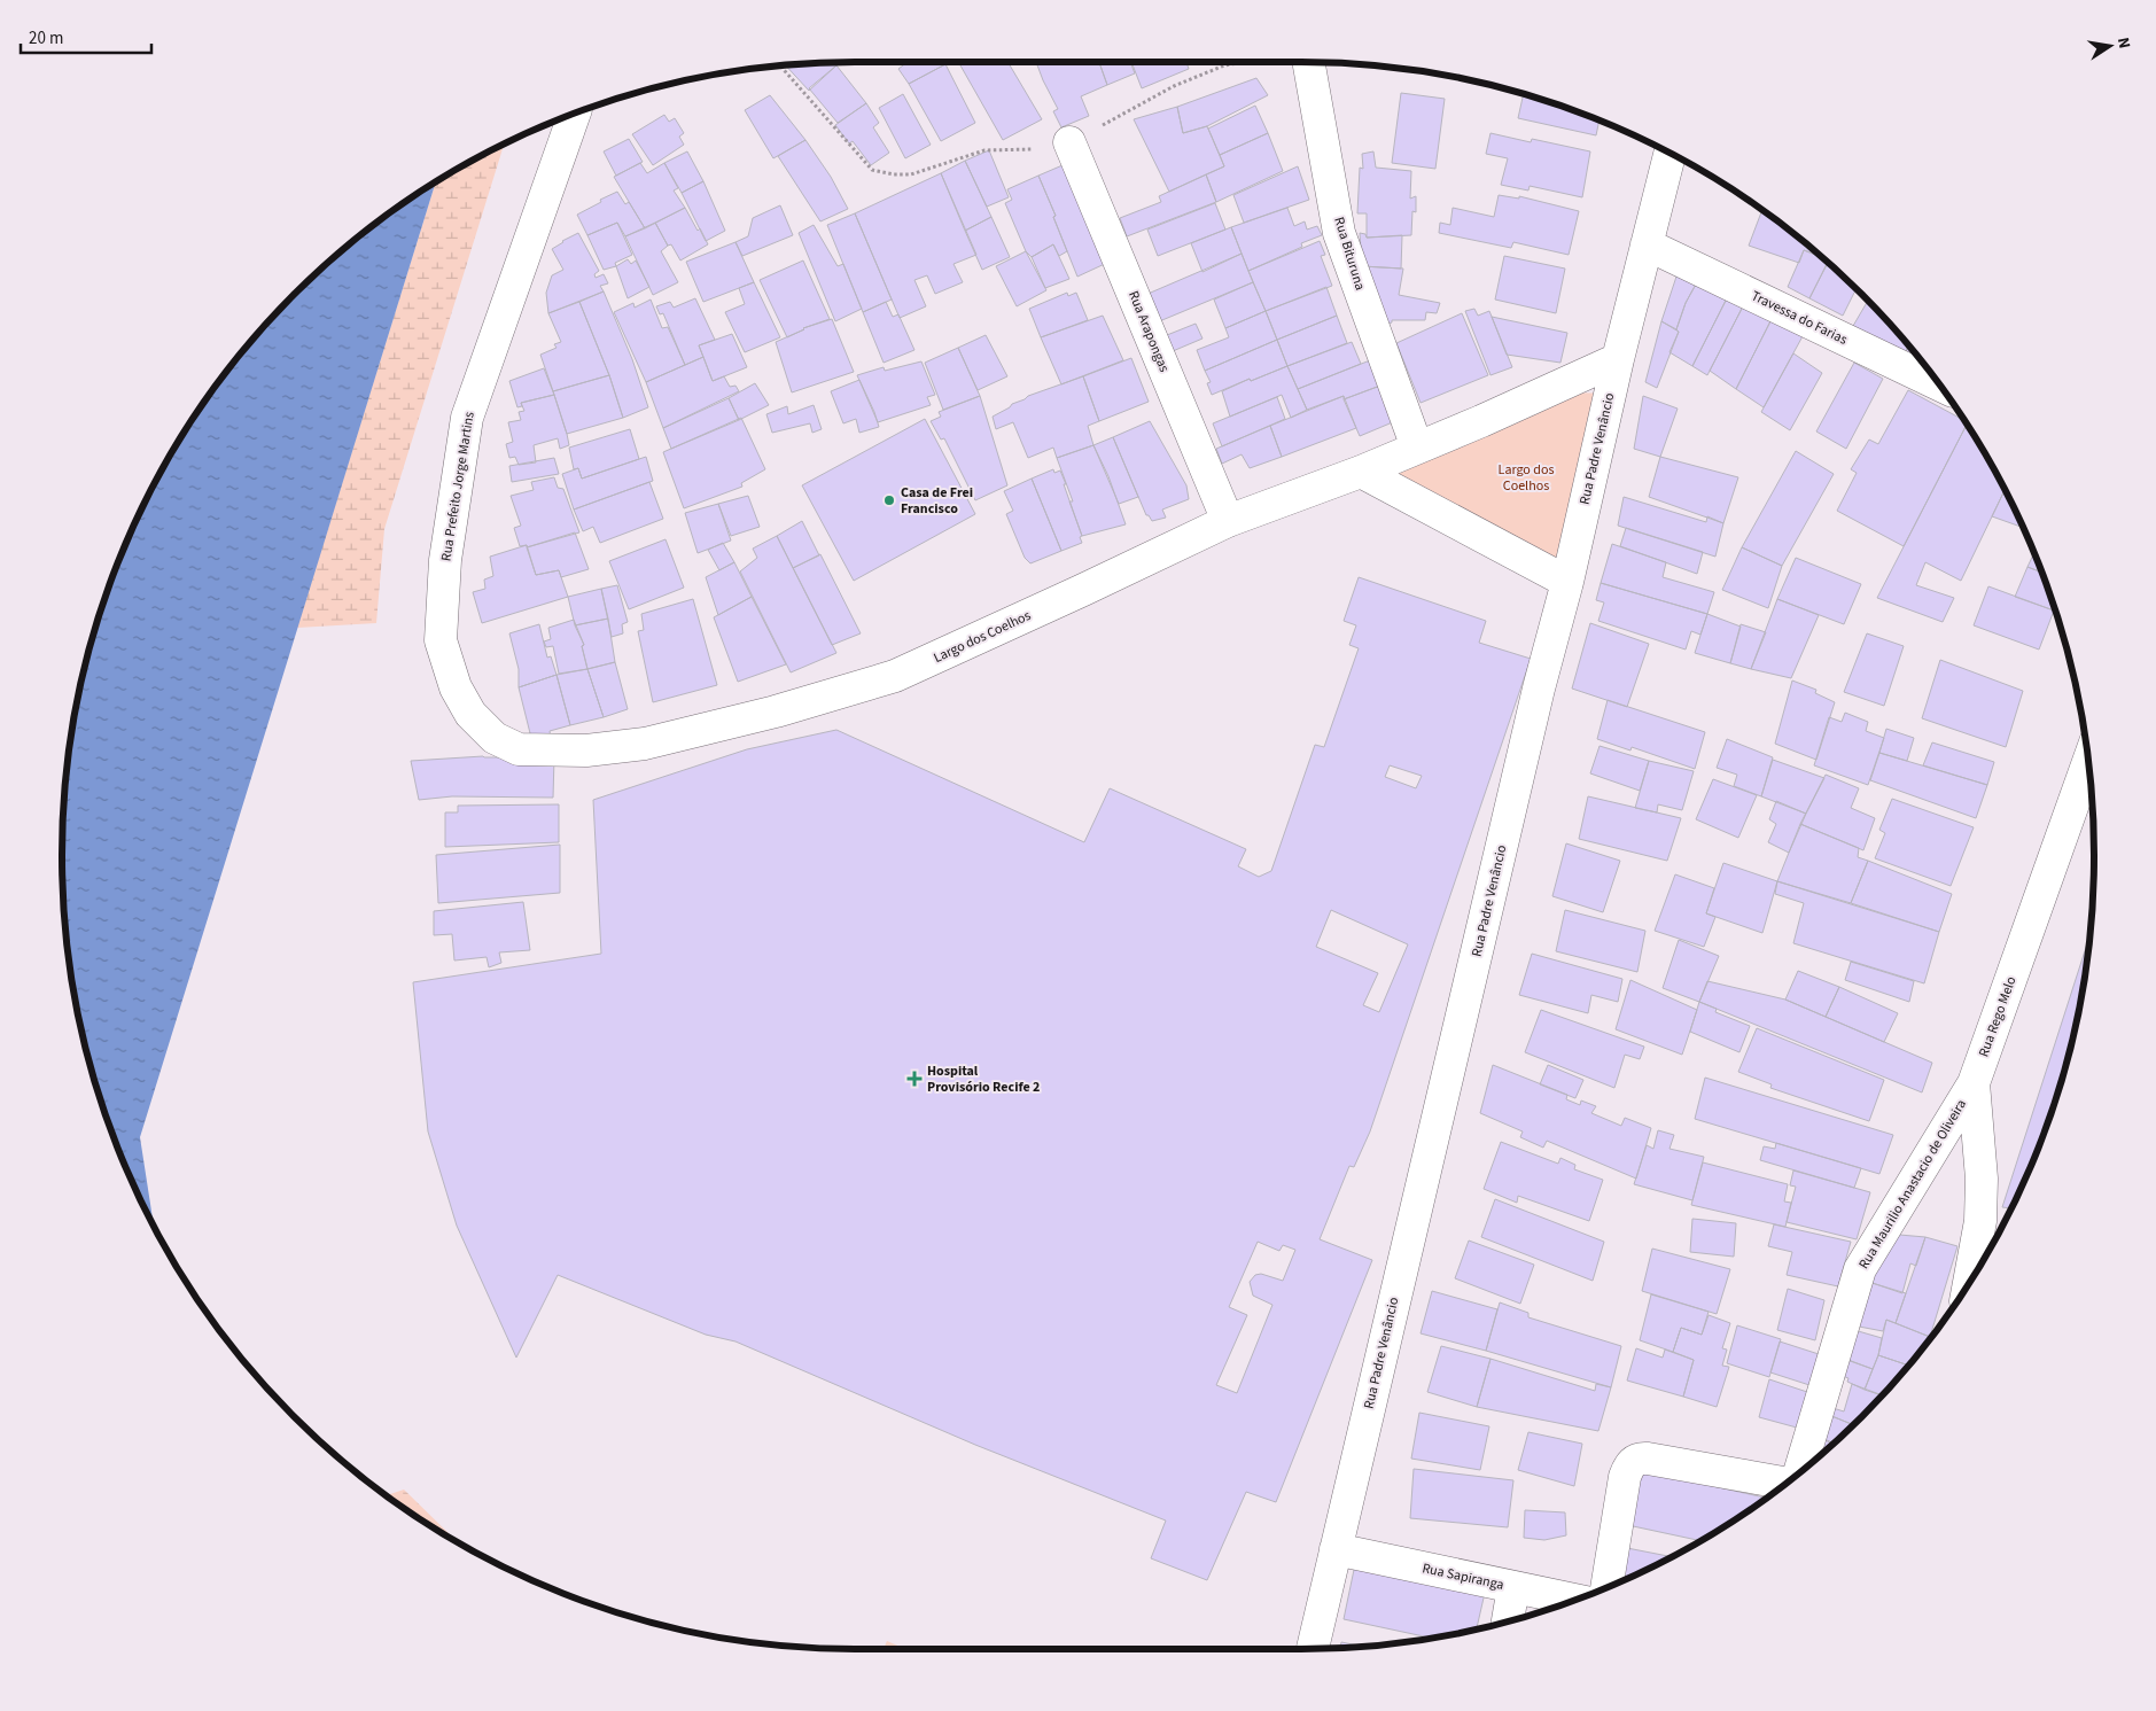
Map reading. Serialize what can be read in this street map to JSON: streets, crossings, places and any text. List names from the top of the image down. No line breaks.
{"streets":{"street":["Rua Bituruna","Travessa do Farias","Rua Arapongas","Rua Padre Venâncio","Rua Prefeito Jorge Martins","Largo dos Coelhos","Rua Rego Melo","Rua Maurilio Anastacio de Oliveira","Rua Sapiranga"]},"crossings":[["Rua Bituruna","Largo dos Coelhos"],["Travessa do Farias","Rua Padre Venâncio"],["Rua Arapongas","Largo dos Coelhos"],["Rua Padre Venâncio","Largo dos Coelhos"],["Rua Padre Venâncio","Rua Sapiranga"],["Rua Prefeito Jorge Martins","Largo dos Coelhos"],["Rua Rego Melo","Rua Maurilio Anastacio de Oliveira"]],"parks":["Largo dos Coelhos"],"places":{"other":["Casa de Frei Francisco"],"health":["Hospital Provisório Recife 2"]},"scale_bar":"20 m","north":"right"}
